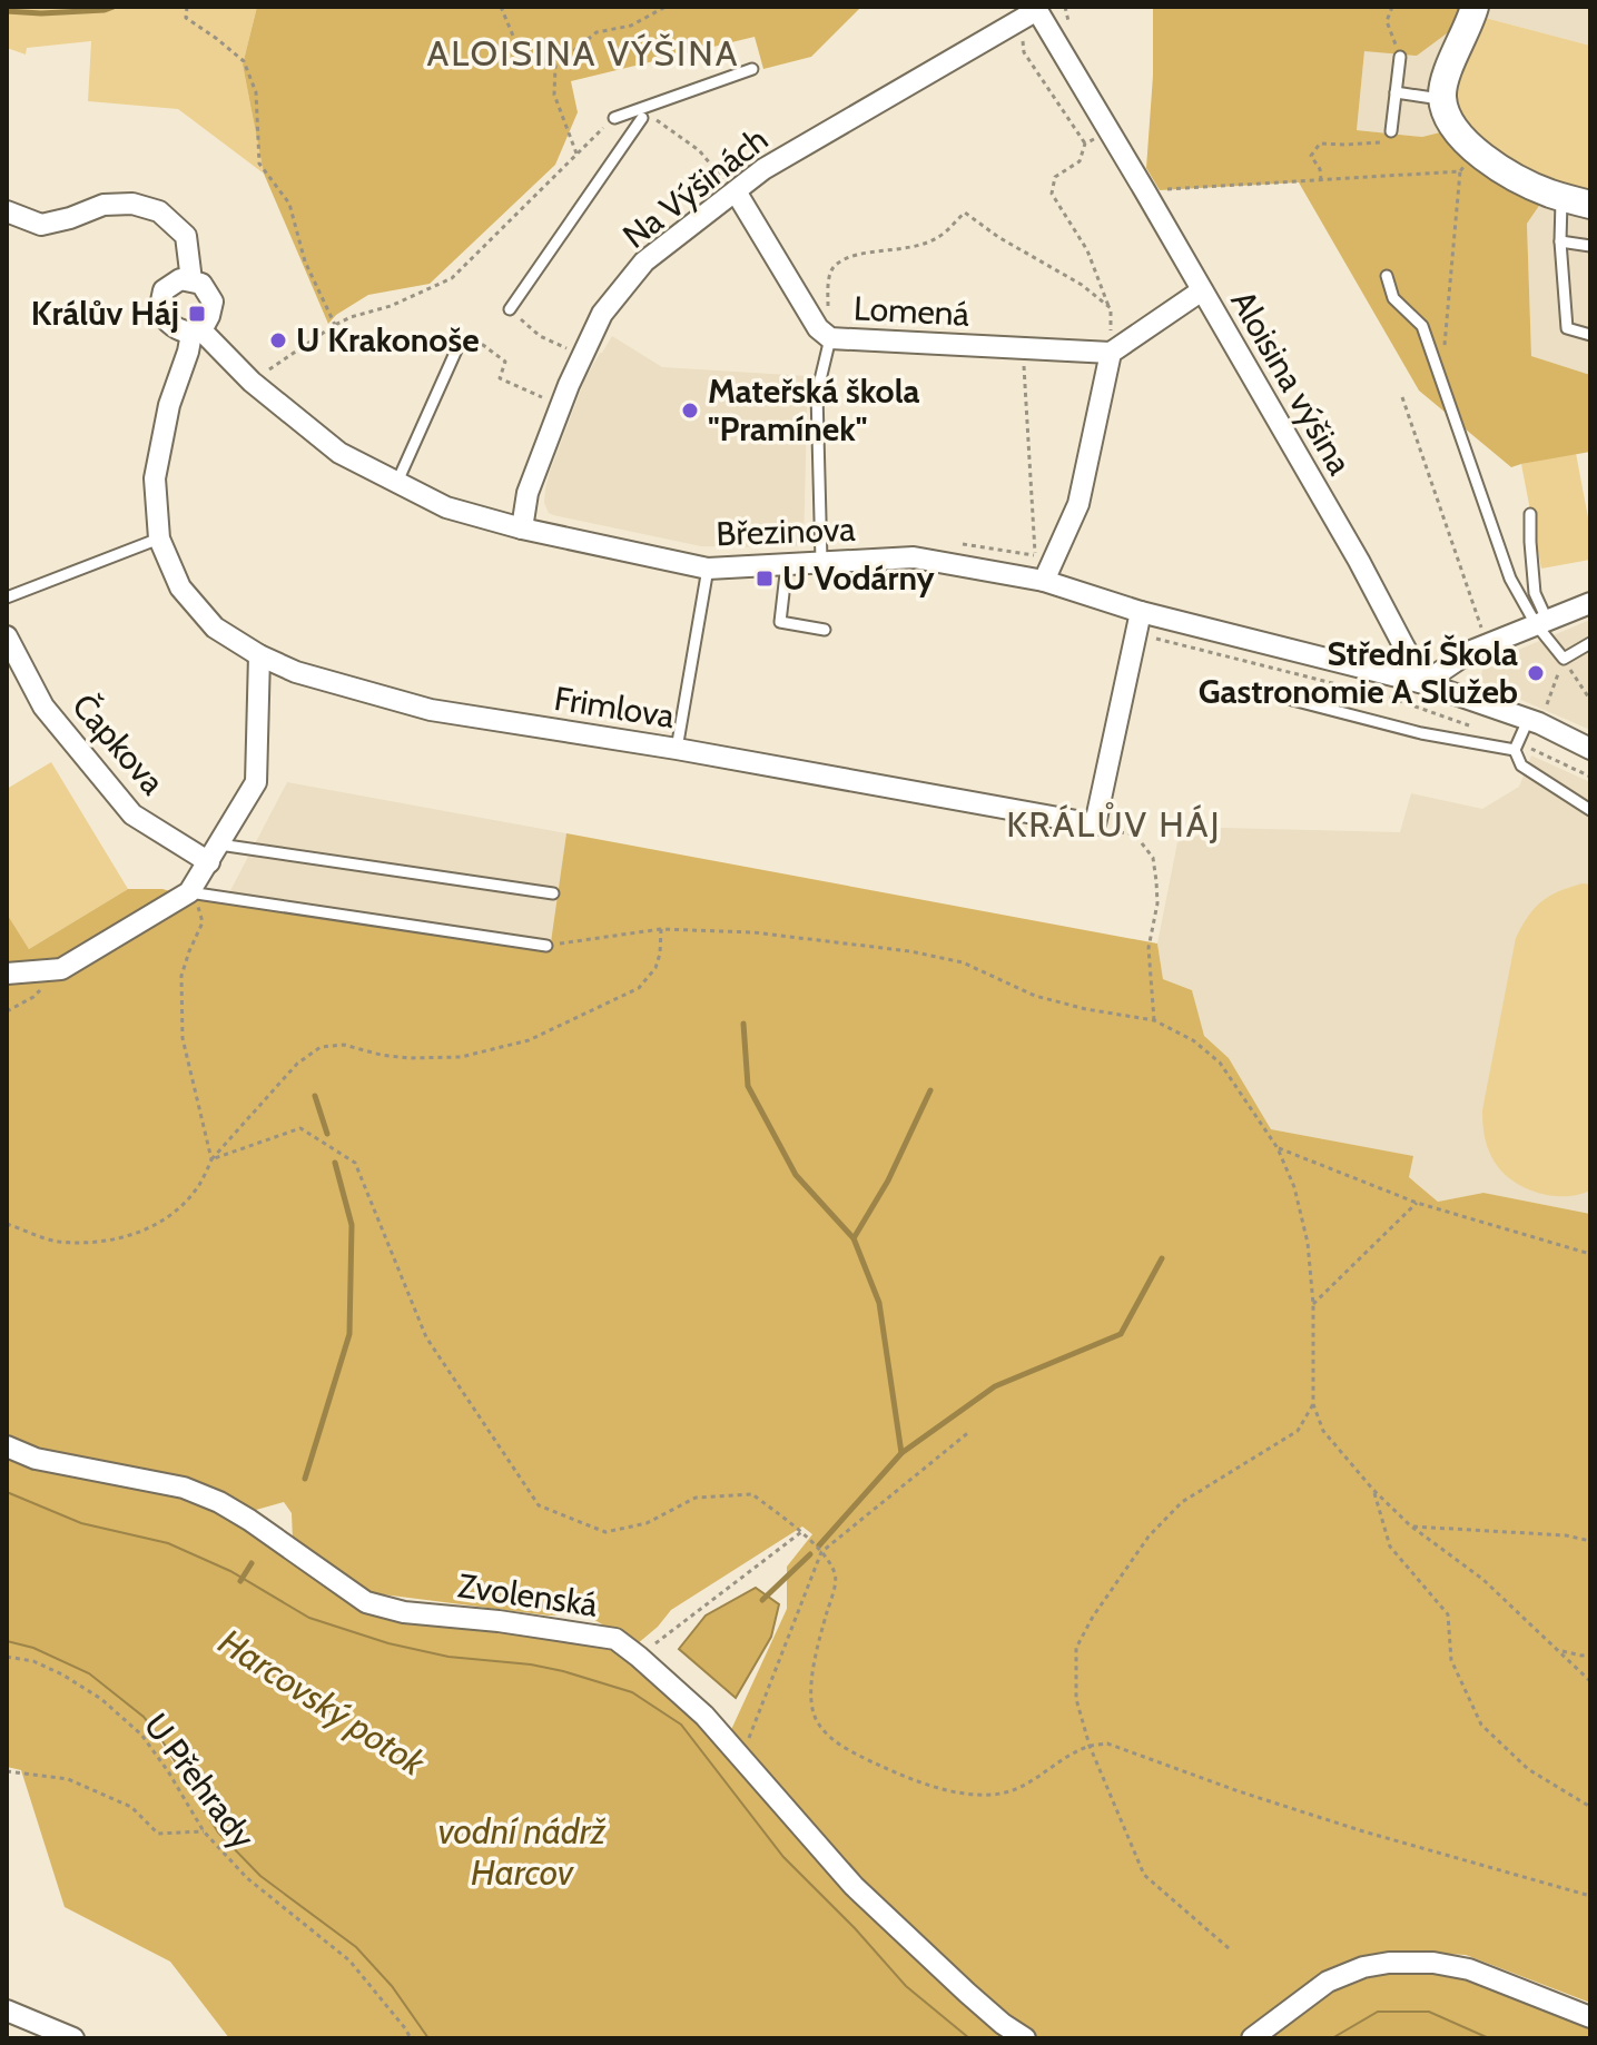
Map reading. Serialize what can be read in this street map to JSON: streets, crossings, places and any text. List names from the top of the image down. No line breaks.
{"streets":{"street":["Na Výšinách","Lomená","Aloisina výšina","Březinova","Frimlova","Čapkova","Zvolenská"],"path":["U Přehrady"]},"crossings":[["Na Výšinách","Lomená"],["Na Výšinách","Aloisina výšina"],["Na Výšinách","Březinova"],["Aloisina výšina","Březinova"],["Březinova","Frimlova"]],"districts":["ALOISINA VÝŠINA","KRÁLŮV HÁJ"],"water":["Harcovský potok","vodní nádrž Harcov"],"places":{"transit":["Králův Háj","U Vodárny"],"other":["U Krakonoše","Mateřská škola \"Pramínek\"","Střední Škola Gastronomie A Služeb"]}}
